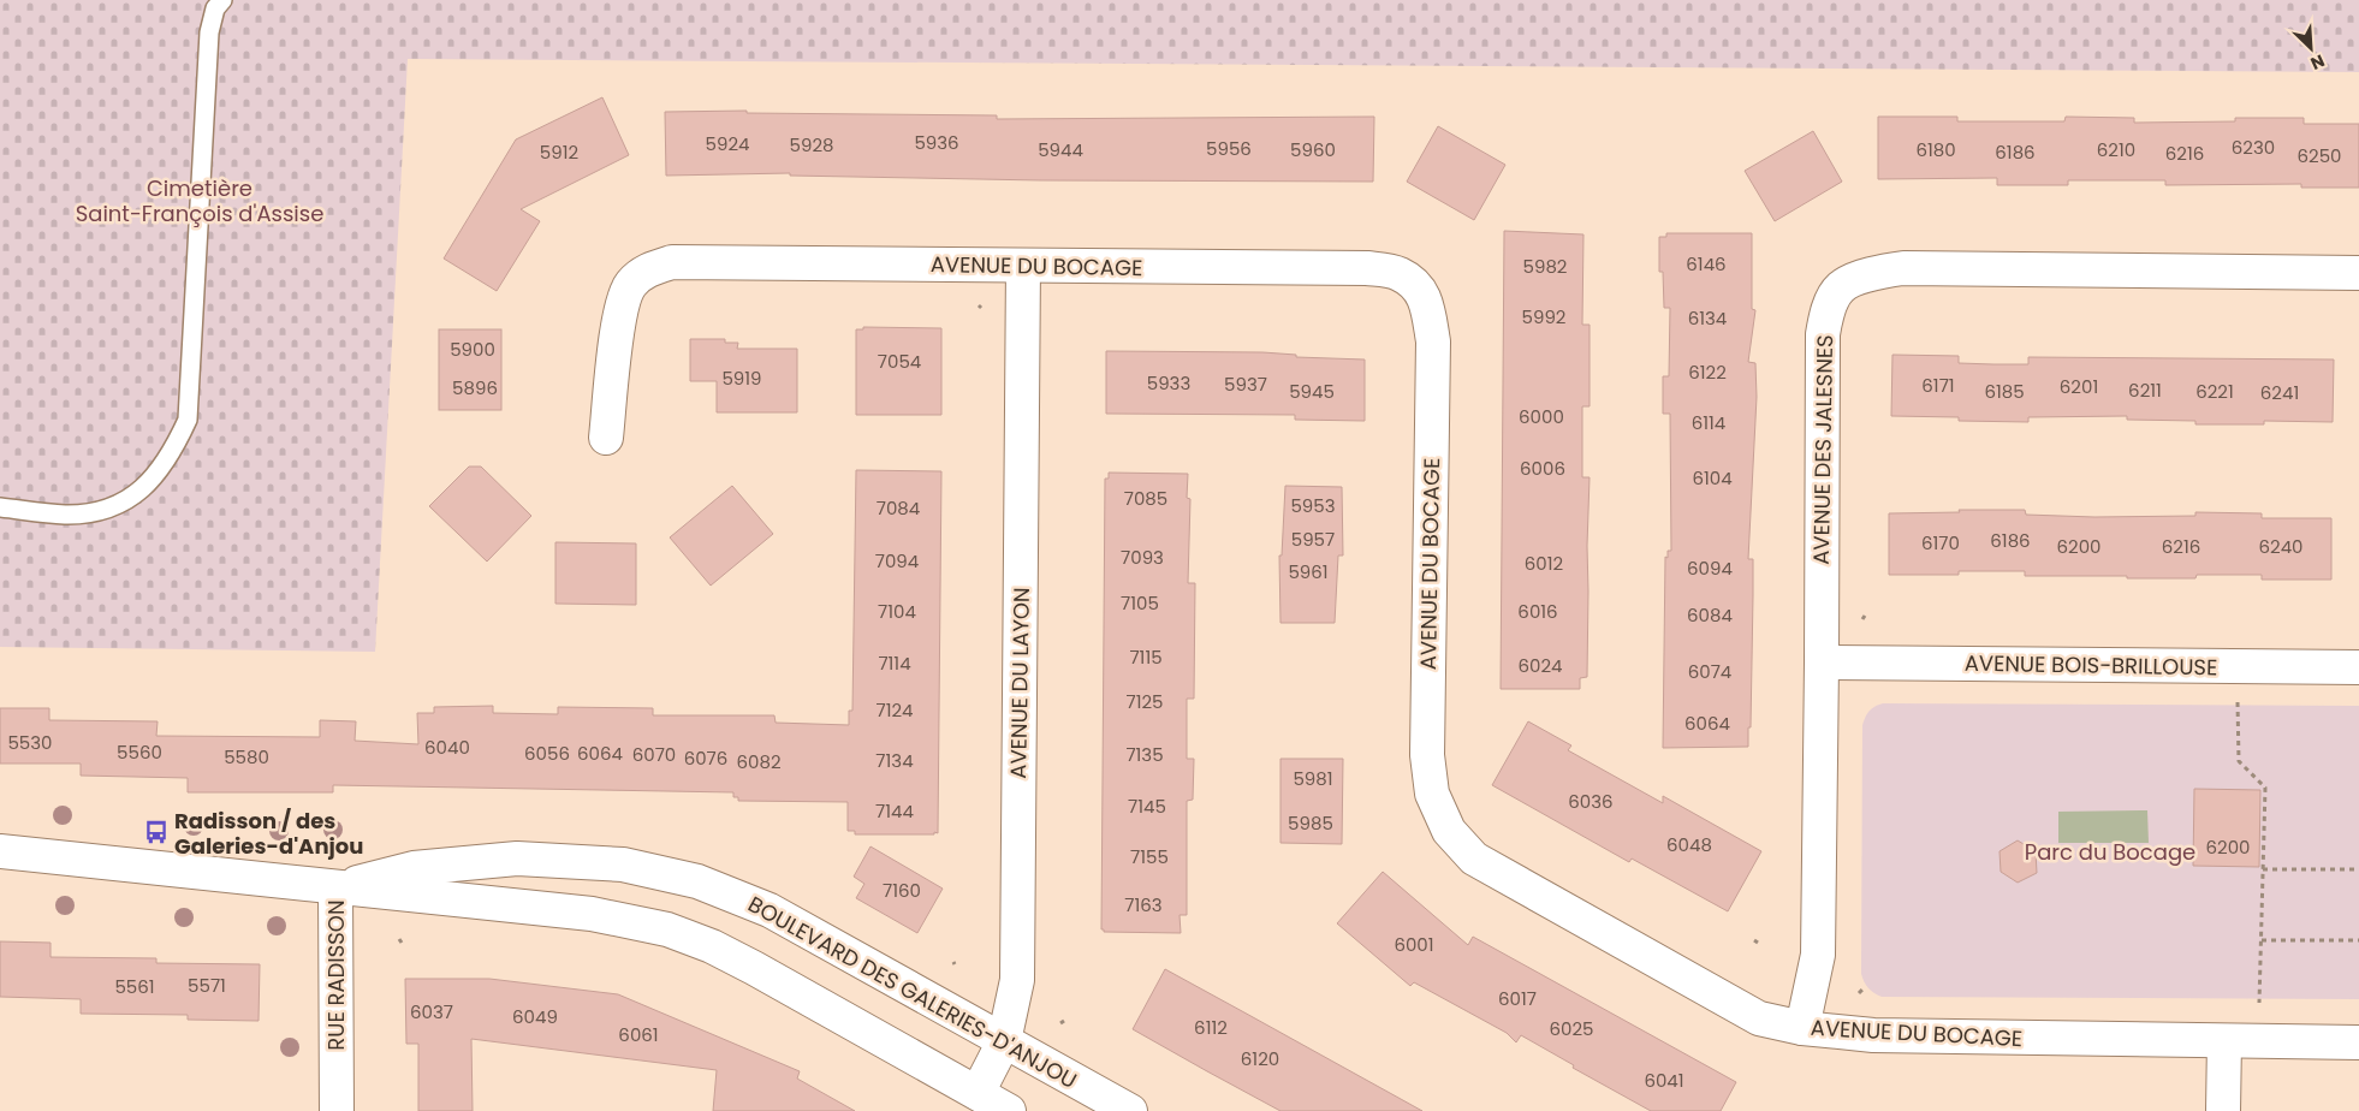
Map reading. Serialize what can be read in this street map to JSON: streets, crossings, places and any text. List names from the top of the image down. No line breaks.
{"streets":{"street":["AVENUE DU BOCAGE","AVENUE DES JALESNES","AVENUE BOIS-BRILLOUSE","AVENUE DU LAYON","RUE RADISSON","BOULEVARD DES GALERIES-D'ANJOU"]},"crossings":[["AVENUE DU BOCAGE","AVENUE DES JALESNES"],["AVENUE DU BOCAGE","AVENUE DU LAYON"],["AVENUE DES JALESNES","AVENUE BOIS-BRILLOUSE"],["AVENUE DU LAYON","BOULEVARD DES GALERIES-D'ANJOU"],["RUE RADISSON","BOULEVARD DES GALERIES-D'ANJOU"]],"parks":["Cimetière Saint-François d'Assise","Parc du Bocage"],"places":{"bus stop":["Radisson / des Galeries-d'Anjou"]},"house_numbers":["5936","5924","5928","6230","5956","5944","5960","6180","6210","5912","6186","6216","6250","6146","5982","5992","6134","5900","7054","6122","5919","5933","5937","6171","6201","5896","6211","5945","6185","6221","6241","6000","6114","6006","6104","7085","5953","7084","5957","6186","6170","6200","6216","6240","7093","7094","6012","6094","5961","7105","7104","6016","6084","7115","7114","6024","6074","7125","7124","6064","5530","6040","5560","6056","6064","6070","7135","5580","6076","7134","6082","5981","6036","7145","7144","5985","6048","6200","7155","7160","7163","6001","5571","5561","6017","6037","6049","6112","6025","6061","6120","6041"],"north":"bottom right"}
